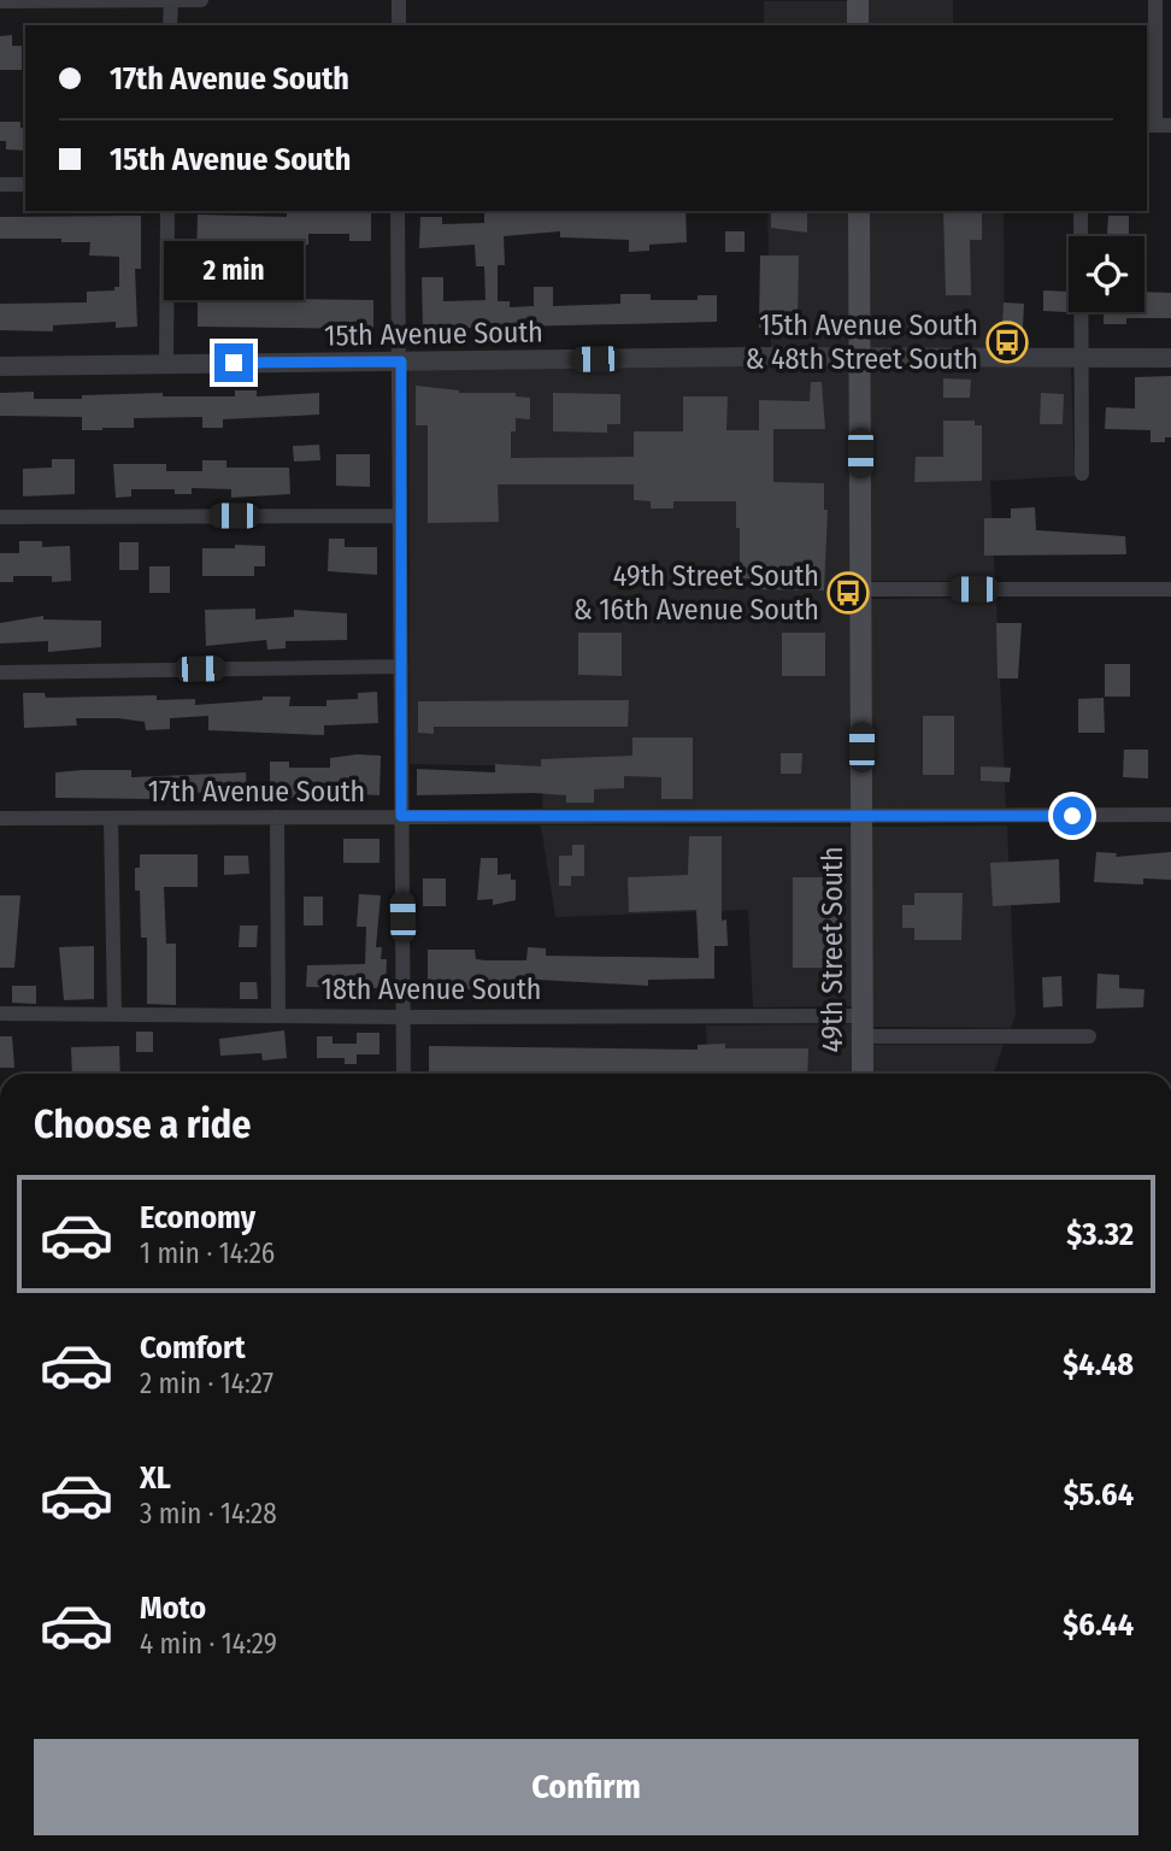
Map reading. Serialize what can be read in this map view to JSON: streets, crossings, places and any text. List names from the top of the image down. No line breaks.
{"streets":{"main road":["49th Street South"],"street":["15th Avenue South","17th Avenue South","18th Avenue South"]},"crossings":[["15th Avenue South","49th Street South"],["17th Avenue South","49th Street South"],["49th Street South","18th Avenue South"]],"places":{"bus stop":["15th Avenue South & 48th Street South","49th Street South & 16th Avenue South"]},"page":{"banner":["17th Avenue South","15th Avenue South"],"bubble":"2 min","heading":"Choose a ride","list":[{"name":"Economy","note":"1 min · 14:26","value":"$3.32"},{"name":"Comfort","note":"2 min · 14:27","value":"$4.48"},{"name":"XL","note":"3 min · 14:28","value":"$5.64"},{"name":"Moto","note":"4 min · 14:29","value":"$6.44"}],"buttons":"Confirm"}}
